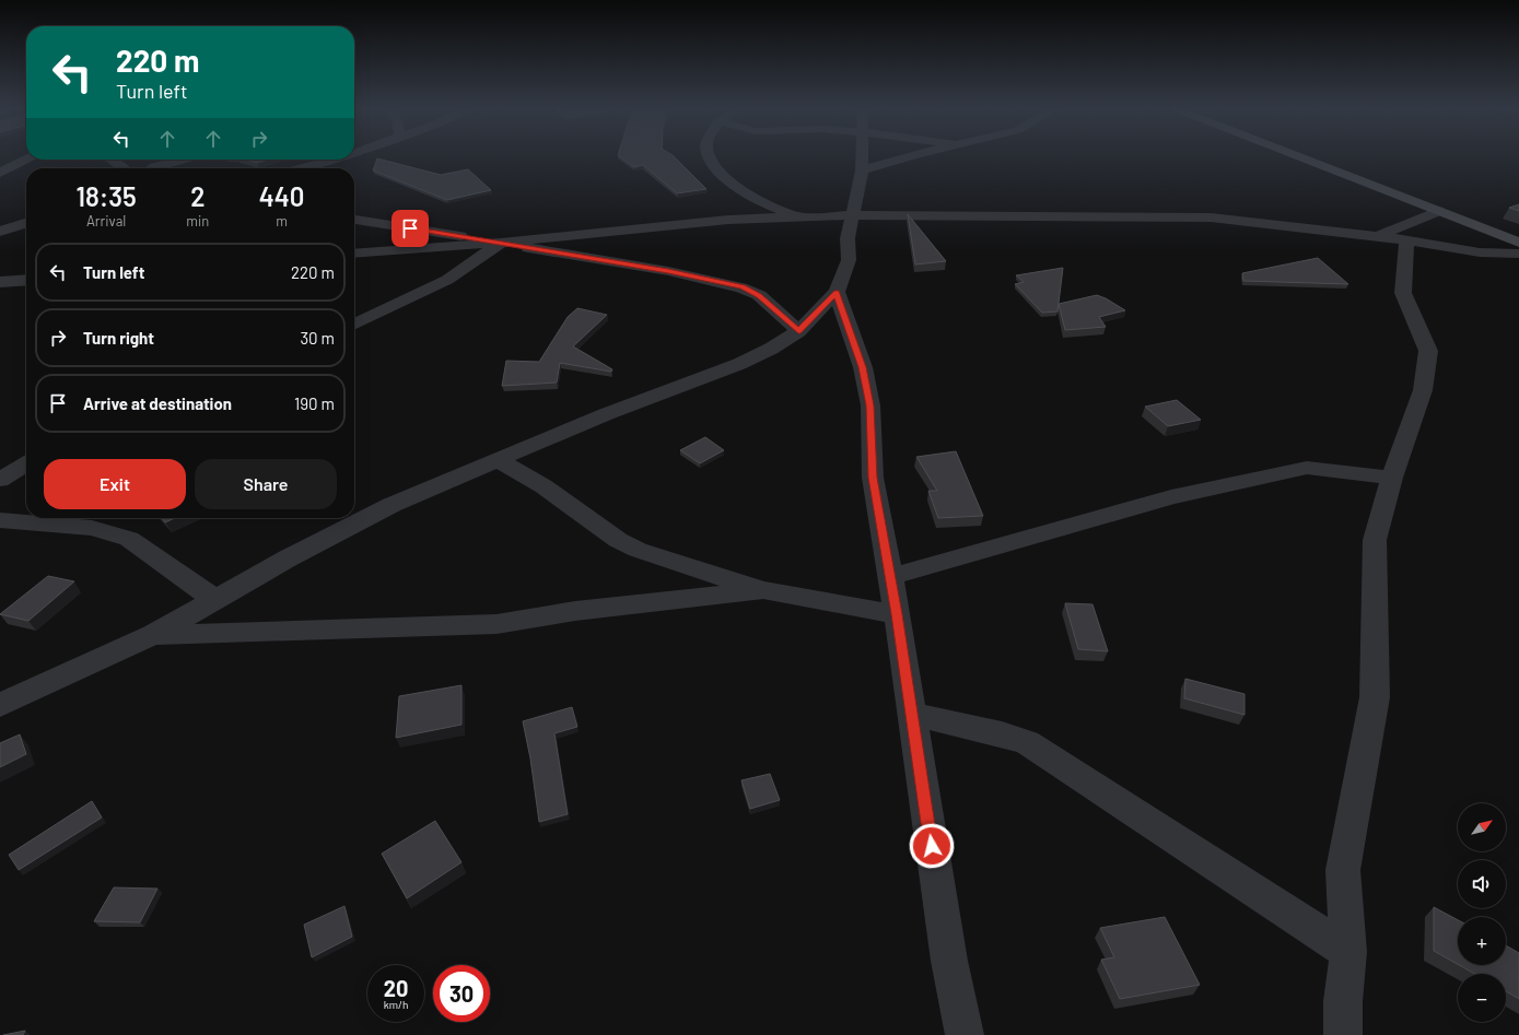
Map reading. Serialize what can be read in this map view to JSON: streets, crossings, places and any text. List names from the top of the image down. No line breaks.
{"north":"top right","page":{"turn":["220 m","Turn left"],"eta":["18:35","Arrival","2","min","440","m"],"list":[{"name":"Turn left","value":"220 m"},{"name":"Turn right","value":"30 m"},{"name":"Arrive at destination","value":"190 m"}],"buttons":["Exit","Share"],"map_buttons":["+","−"],"speed":"20 km/h","limit":"30"}}
